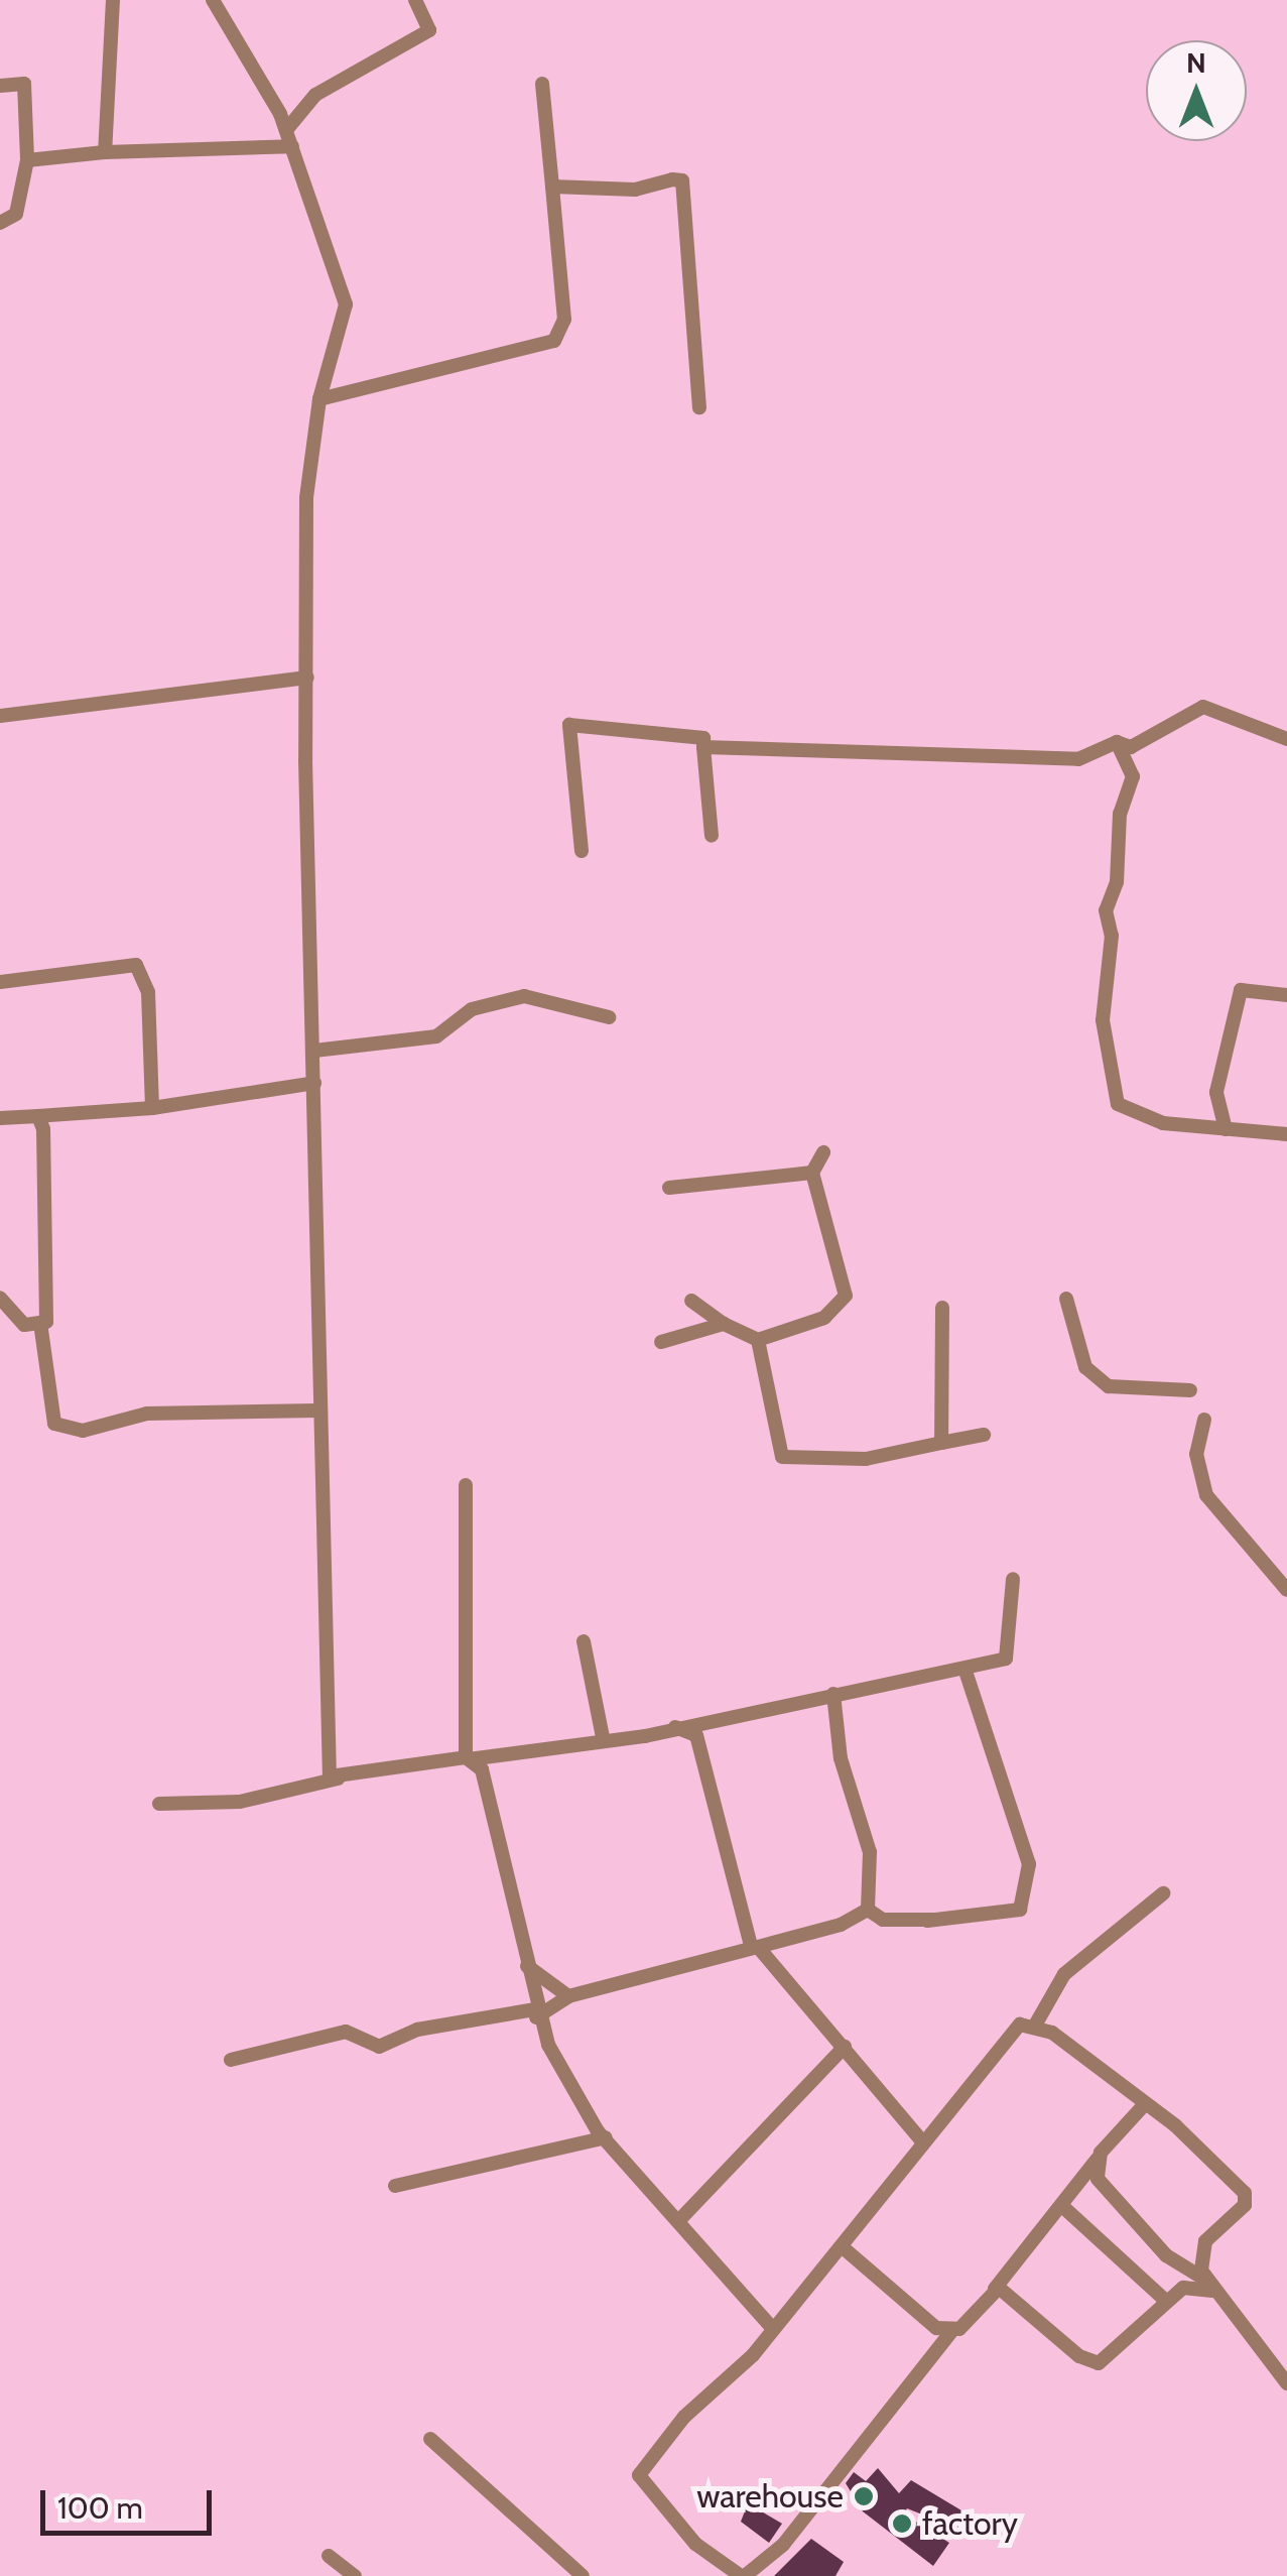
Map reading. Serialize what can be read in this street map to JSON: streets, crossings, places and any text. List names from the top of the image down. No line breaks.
{"places":["warehouse","factory"],"scale_bar":"100 m","north":"top"}
